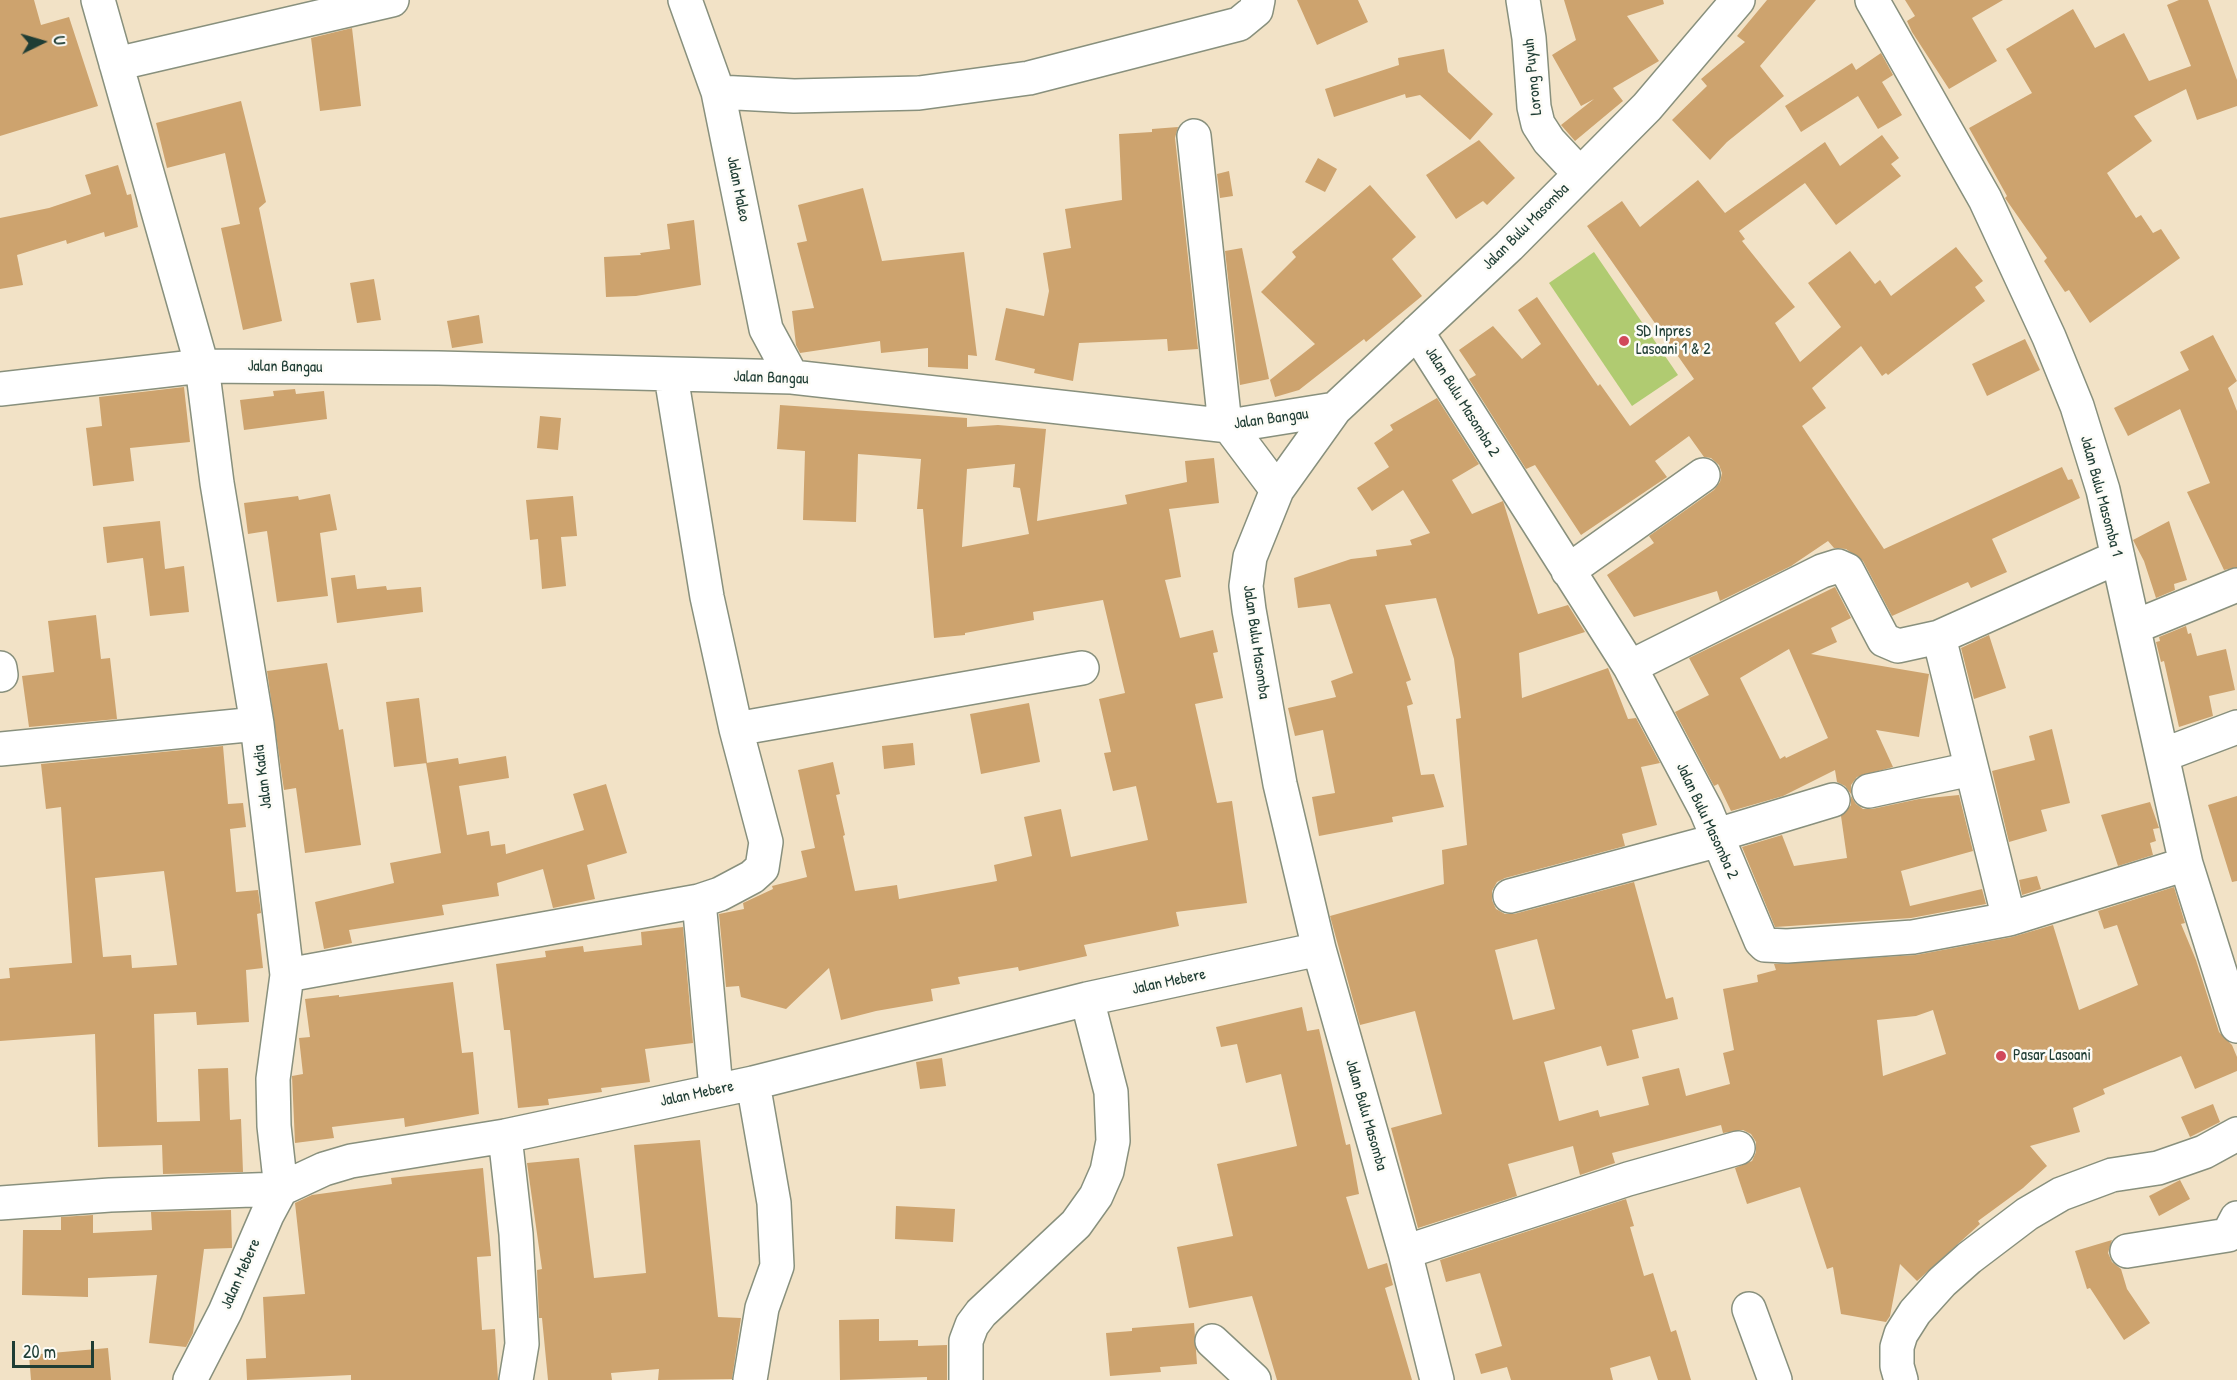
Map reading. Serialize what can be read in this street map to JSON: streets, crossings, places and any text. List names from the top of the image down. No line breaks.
{"streets":{"street":["Lorong Puyuh","Jalan Maleo","Jalan Bulu Masomba","Jalan Bangau","Jalan Bulu Masomba 2","Jalan Bulu Masomba 1","Jalan Kadia","Jalan Mebere"]},"crossings":[["Lorong Puyuh","Jalan Bulu Masomba"],["Jalan Maleo","Jalan Bangau"],["Jalan Bulu Masomba","Jalan Bangau"],["Jalan Bulu Masomba","Jalan Bulu Masomba 2"],["Jalan Bulu Masomba","Jalan Mebere"],["Jalan Bangau","Jalan Kadia"],["Jalan Bulu Masomba 2","Jalan Bulu Masomba 1"],["Jalan Kadia","Jalan Mebere"]],"places":["SD Inpres Lasoani 1 & 2","Pasar Lasoani"],"scale_bar":"20 m","north":"right"}
